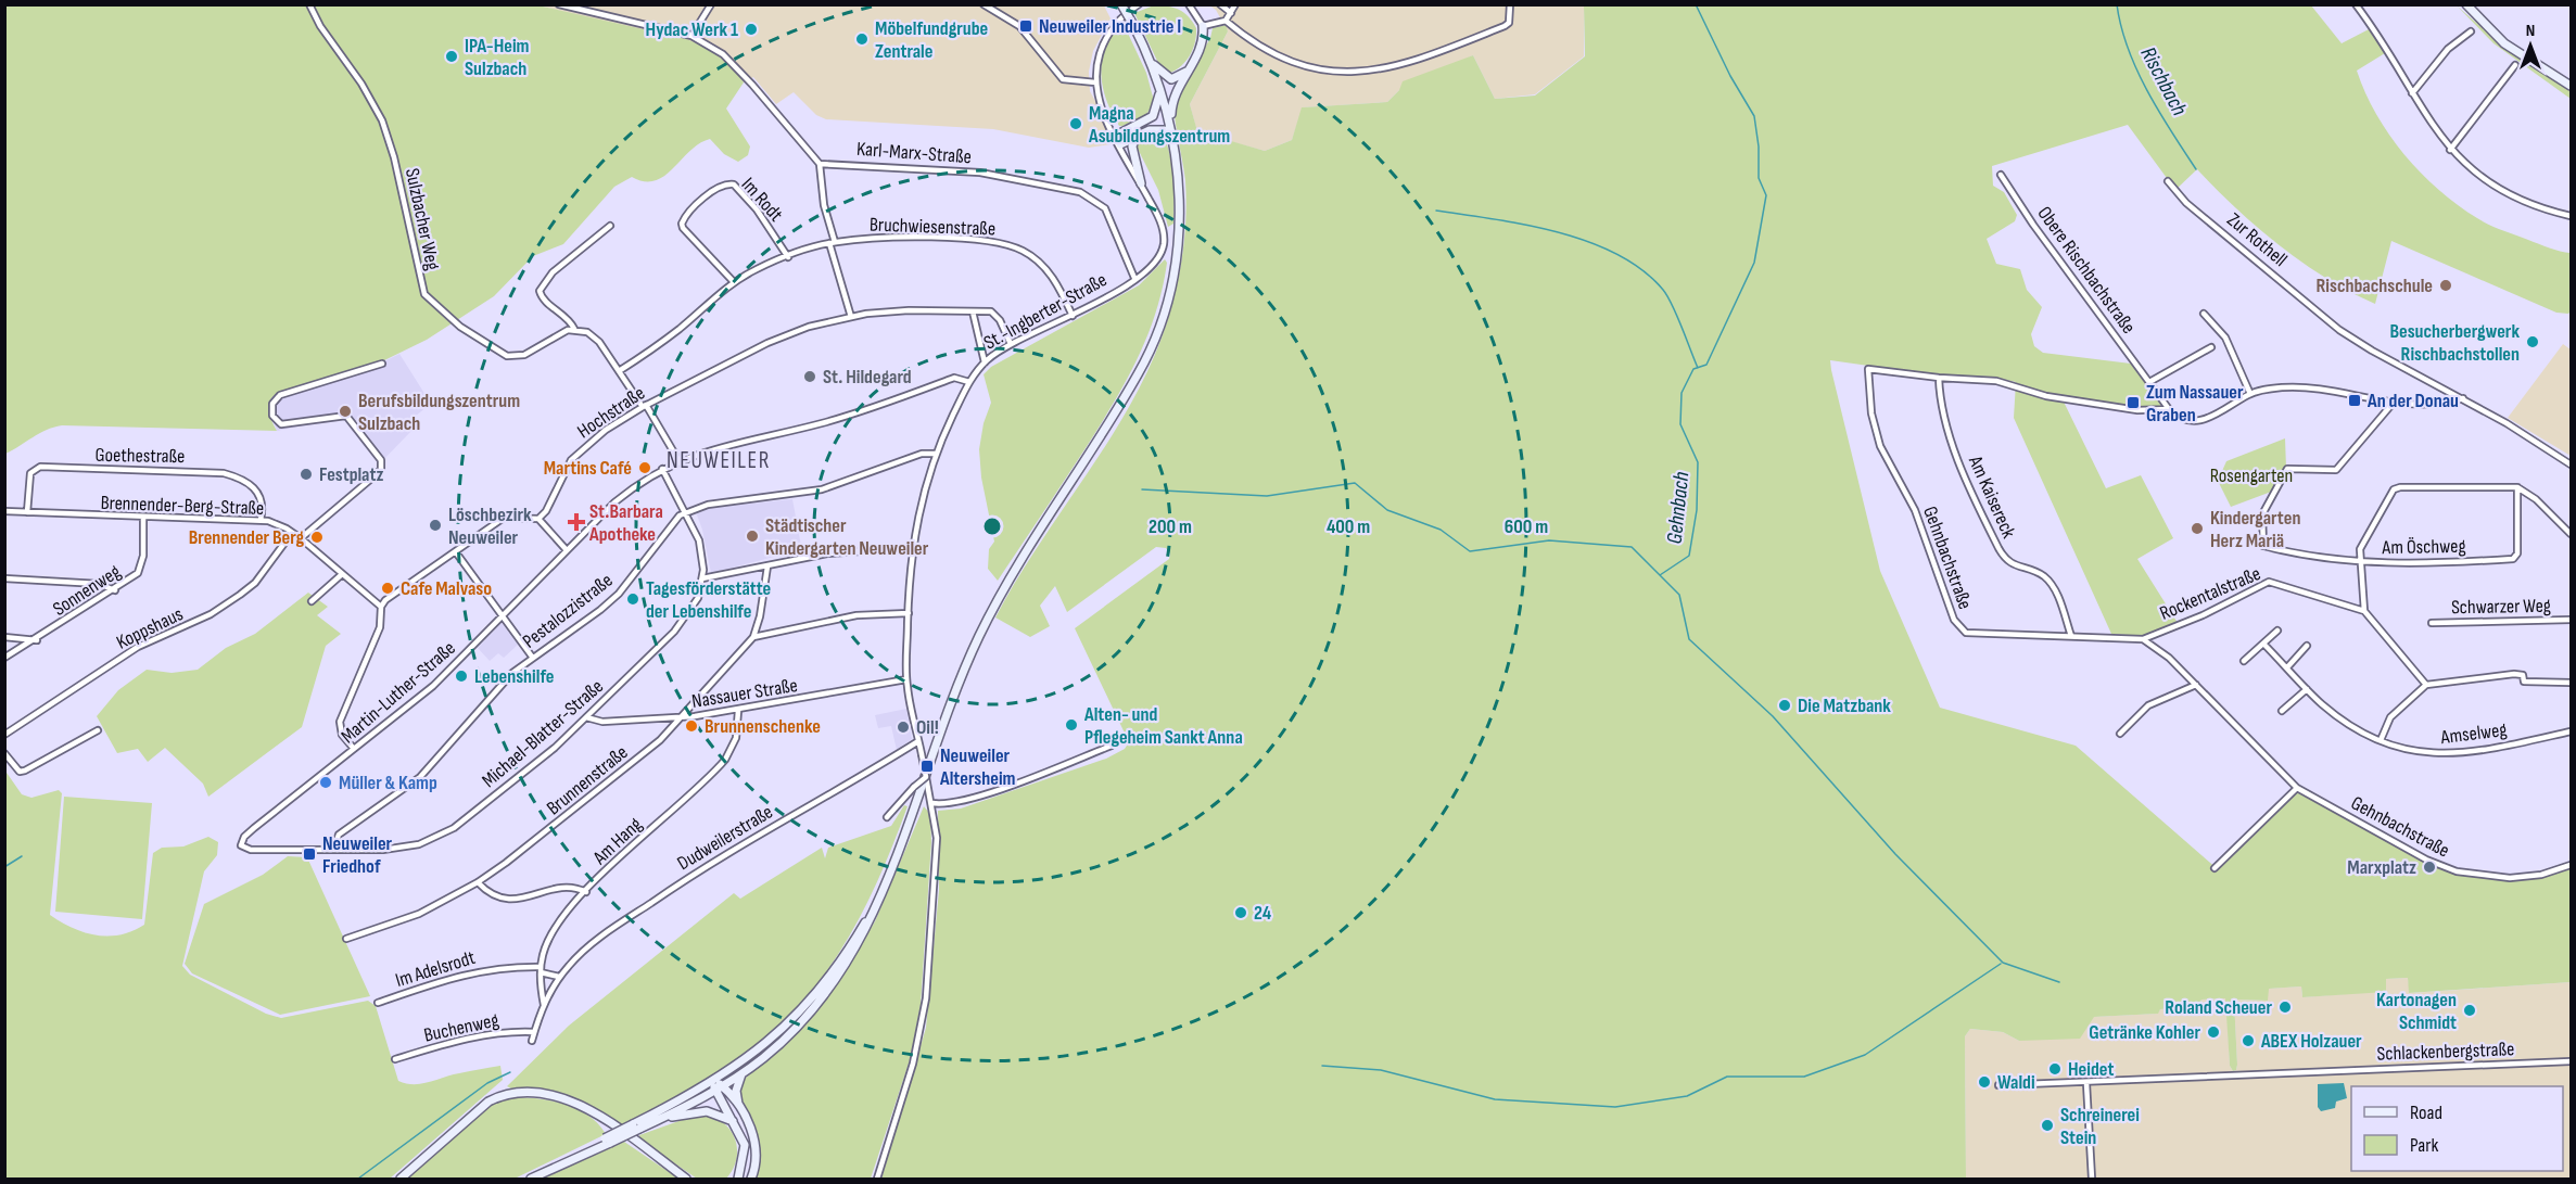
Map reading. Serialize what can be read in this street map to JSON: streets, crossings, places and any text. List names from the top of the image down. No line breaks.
{"streets":{"street":["Karl-Marx-Straße","Im Rodt","Sulzbacher Weg","Bruchwiesenstraße","Zur Rothell","Obere Rischbachstraße","St.-Ingberter-Straße","Hochstraße","Goethestraße","Am Kaisereck","Brennender-Berg-Straße","Am Öschweg","Gehnbachstraße","Sonnenweg","Rockentalstraße","Schwarzer Weg","Pestalozzistraße","Koppshaus","Martin-Luther-Straße","Nassauer Straße","Michael-Blatter-Straße","Amselweg","Brunnenstraße","Dudweilerstraße","Am Hang","Im Adelsrodt","Buchenweg","Schlackenbergstraße"]},"crossings":[["Karl-Marx-Straße","St.-Ingberter-Straße"],["Im Rodt","Bruchwiesenstraße"],["Bruchwiesenstraße","St.-Ingberter-Straße"],["St.-Ingberter-Straße","Martin-Luther-Straße"],["St.-Ingberter-Straße","Nassauer Straße"],["St.-Ingberter-Straße","Dudweilerstraße"],["Goethestraße","Brennender-Berg-Straße"],["Am Kaisereck","Gehnbachstraße"],["Brennender-Berg-Straße","Sonnenweg"],["Brennender-Berg-Straße","Koppshaus"],["Gehnbachstraße","Rockentalstraße"],["Pestalozzistraße","Michael-Blatter-Straße"],["Martin-Luther-Straße","Michael-Blatter-Straße"],["Nassauer Straße","Michael-Blatter-Straße"],["Nassauer Straße","Brunnenstraße"],["Nassauer Straße","Am Hang"],["Dudweilerstraße","Am Hang"],["Dudweilerstraße","Buchenweg"],["Am Hang","Im Adelsrodt"]],"districts":["NEUWEILER"],"water":["Rischbach","Gehnbach"],"parks":["Rosengarten"],"places":{"transit":["Neuweiler Industrie I","An der Donau","Zum Nassauer Graben","Neuweiler Altersheim","Neuweiler Friedhof"],"other":["Hydac Werk 1","Möbelfundgrube Zentrale","IPA-Heim Sulzbach","Magna Asubildungszentrum","Rischbachschule","Besucherbergwerk Rischbachstollen","St. Hildegard","Berufsbildungszentrum Sulzbach","Martins Café","Festplatz","Löschbezirk Neuweiler","Kindergarten Herz Mariä","Städtischer Kindergarten Neuweiler","Brennender Berg","Cafe Malvaso","Tagesförderstätte der Lebenshilfe","Lebenshilfe","Die Matzbank","Alten- und Pflegeheim Sankt Anna","Brunnenschenke","Oil!","Müller & Kamp","Marxplatz","24","Roland Scheuer","Kartonagen Schmidt","Getränke Kohler","ABEX Holzauer","Heidet","Waldi","Schreinerei Stein"],"health":["St.Barbara Apotheke"]},"legend":["Road","Park"],"north":"top","rings":["200 m","400 m","600 m"]}
